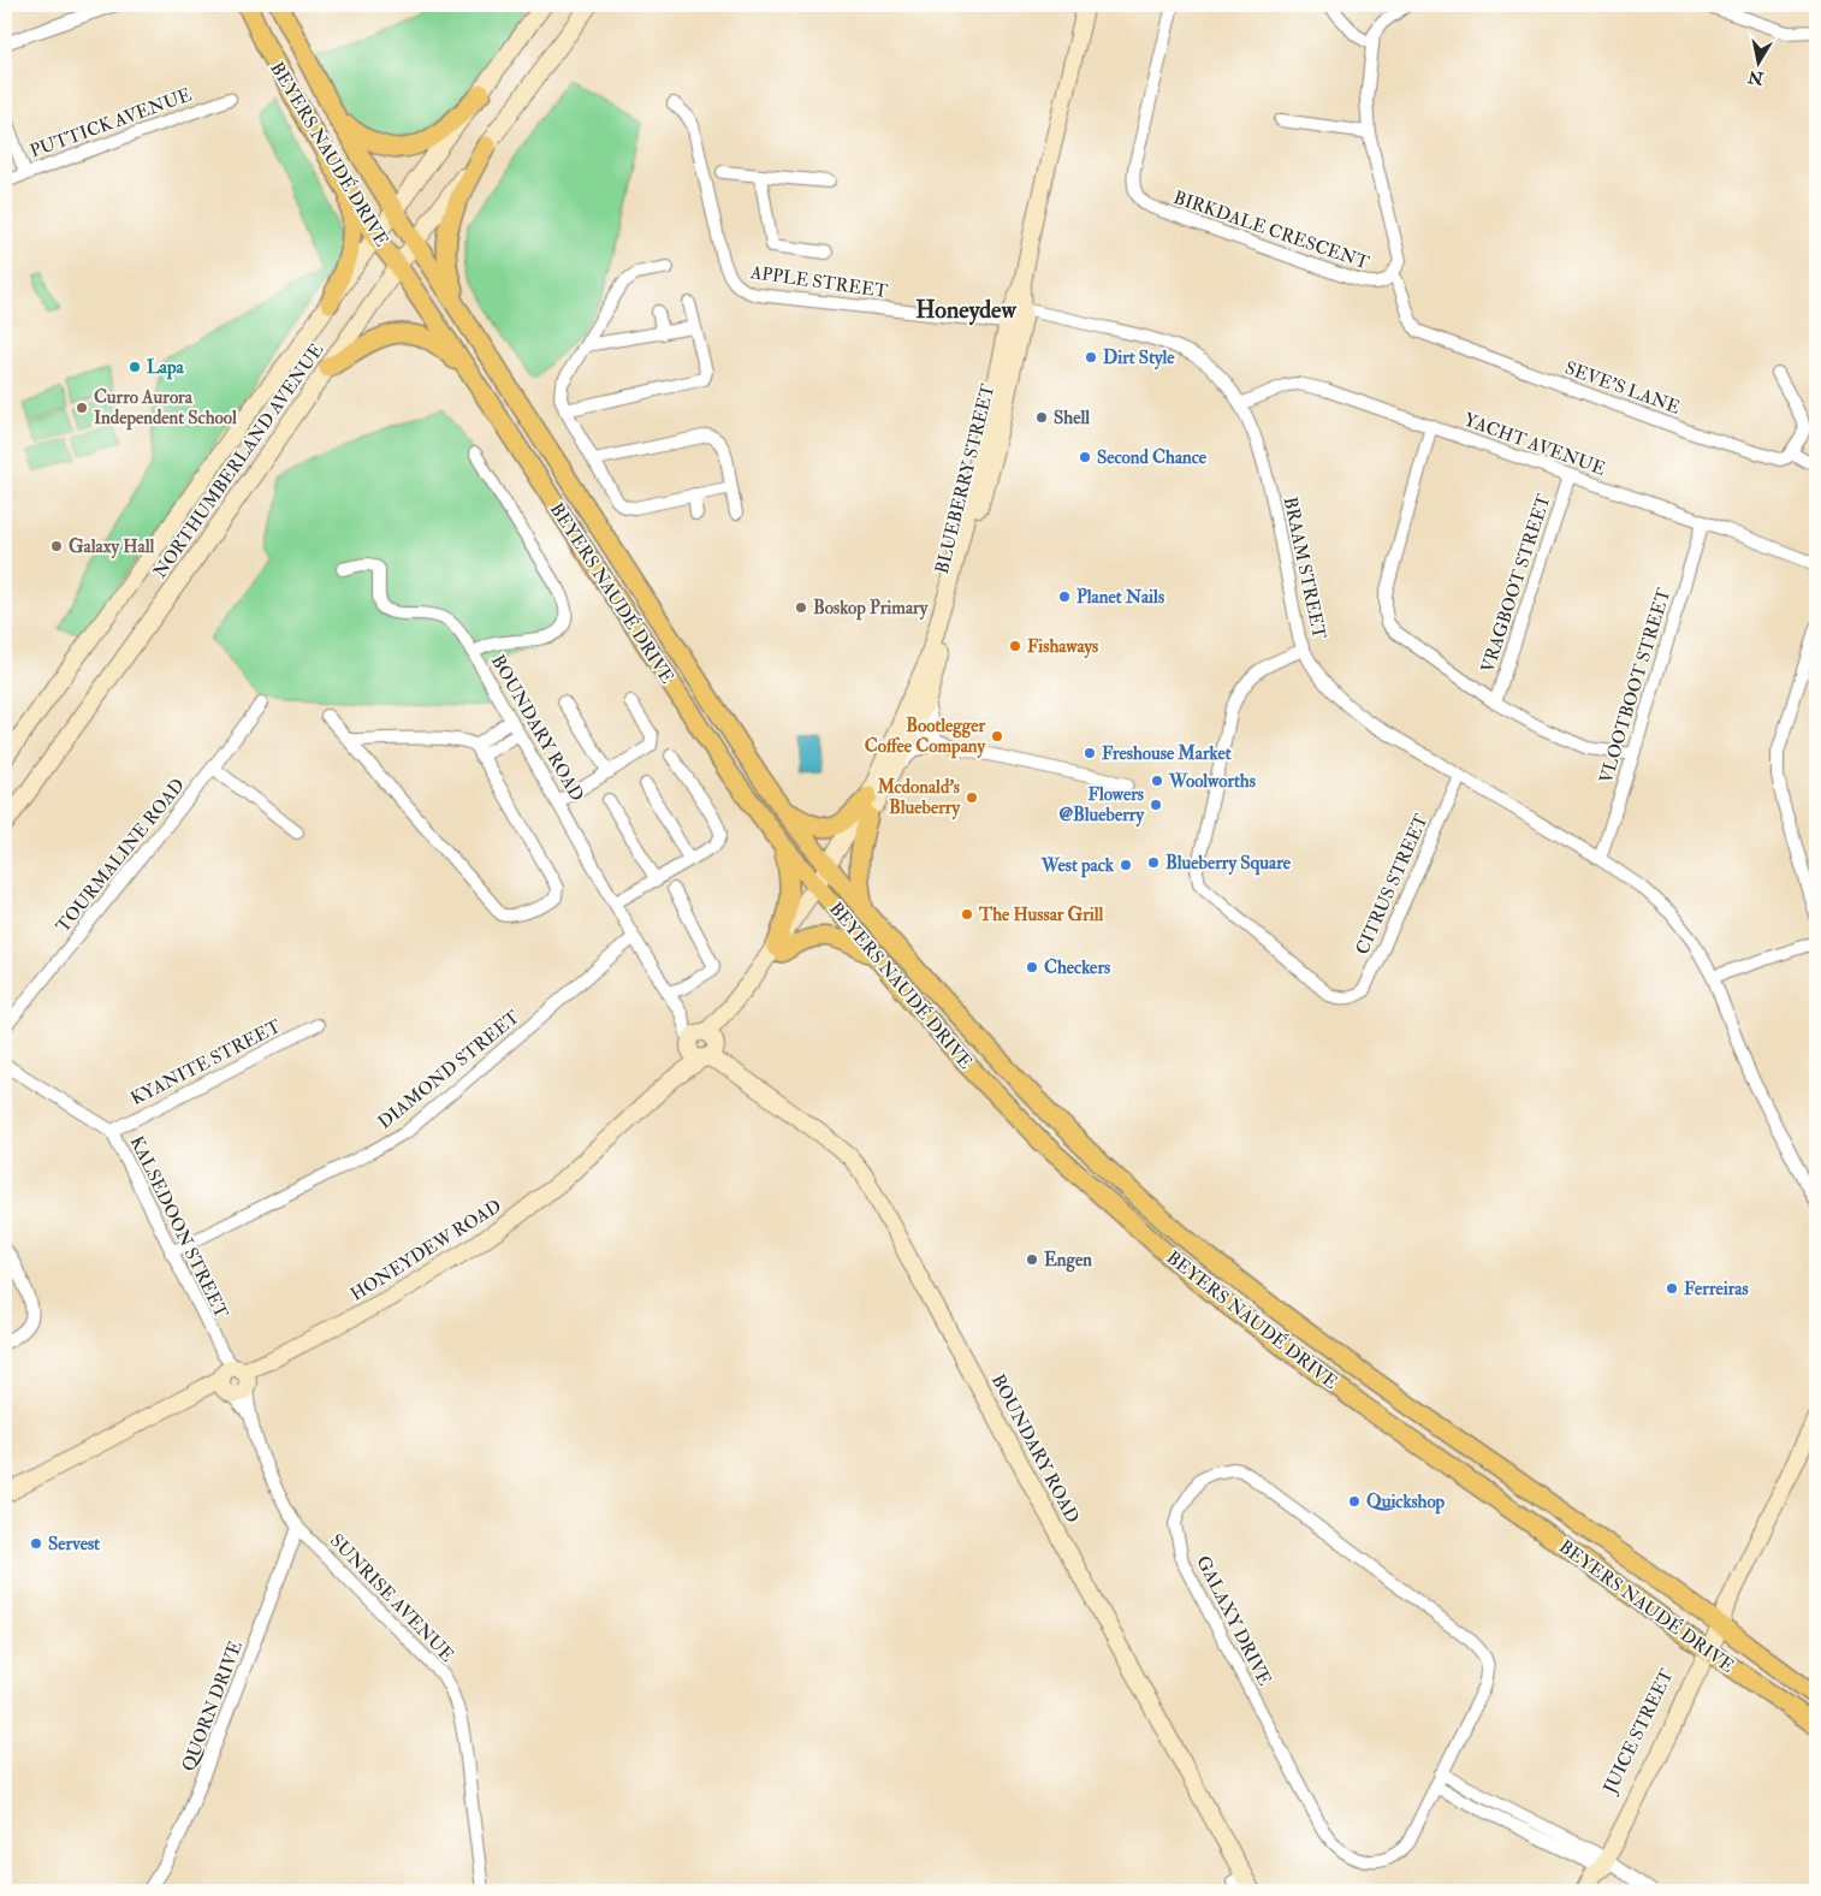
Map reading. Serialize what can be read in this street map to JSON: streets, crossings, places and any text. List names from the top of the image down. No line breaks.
{"streets":{"main road":["BEYERS NAUDÉ DRIVE"],"street":["PUTTICK AVENUE","BIRKDALE CRESCENT","APPLE STREET","SEVE'S LANE","YACHT AVENUE","NORTHUMBERLAND AVENUE","BLUEBERRY STREET","BRAAM STREET","VRAGBOOT STREET","VLOOTBOOT STREET","BOUNDARY ROAD","TOURMALINE ROAD","CITRUS STREET","KYANITE STREET","DIAMOND STREET","KALSEDOON STREET","HONEYDEW ROAD","SUNRISE AVENUE","GALAXY DRIVE","QUORN DRIVE","JUICE STREET"]},"crossings":[["BEYERS NAUDÉ DRIVE","NORTHUMBERLAND AVENUE"],["BEYERS NAUDÉ DRIVE","BLUEBERRY STREET"],["BEYERS NAUDÉ DRIVE","HONEYDEW ROAD"],["BEYERS NAUDÉ DRIVE","JUICE STREET"],["BIRKDALE CRESCENT","SEVE'S LANE"],["APPLE STREET","BLUEBERRY STREET"],["APPLE STREET","BRAAM STREET"],["YACHT AVENUE","BRAAM STREET"],["YACHT AVENUE","VRAGBOOT STREET"],["YACHT AVENUE","VLOOTBOOT STREET"],["BLUEBERRY STREET","BRAAM STREET"],["BLUEBERRY STREET","HONEYDEW ROAD"],["BRAAM STREET","VLOOTBOOT STREET"],["BRAAM STREET","CITRUS STREET"],["BOUNDARY ROAD","DIAMOND STREET"],["BOUNDARY ROAD","HONEYDEW ROAD"],["KYANITE STREET","KALSEDOON STREET"],["DIAMOND STREET","KALSEDOON STREET"],["KALSEDOON STREET","HONEYDEW ROAD"],["KALSEDOON STREET","SUNRISE AVENUE"],["HONEYDEW ROAD","SUNRISE AVENUE"],["SUNRISE AVENUE","QUORN DRIVE"]],"districts":["Honeydew"],"places":["Dirt Style","Lapa","Curro Aurora Independent School","Shell","Second Chance","Galaxy Hall","Planet Nails","Boskop Primary","Fishaways","Bootlegger Coffee Company","Freshouse Market","Woolworths","Mcdonald's Blueberry","Flowers @Blueberry","Blueberry Square","West pack","The Hussar Grill","Checkers","Engen","Ferreiras","Quickshop","Servest"],"north":"bottom"}
